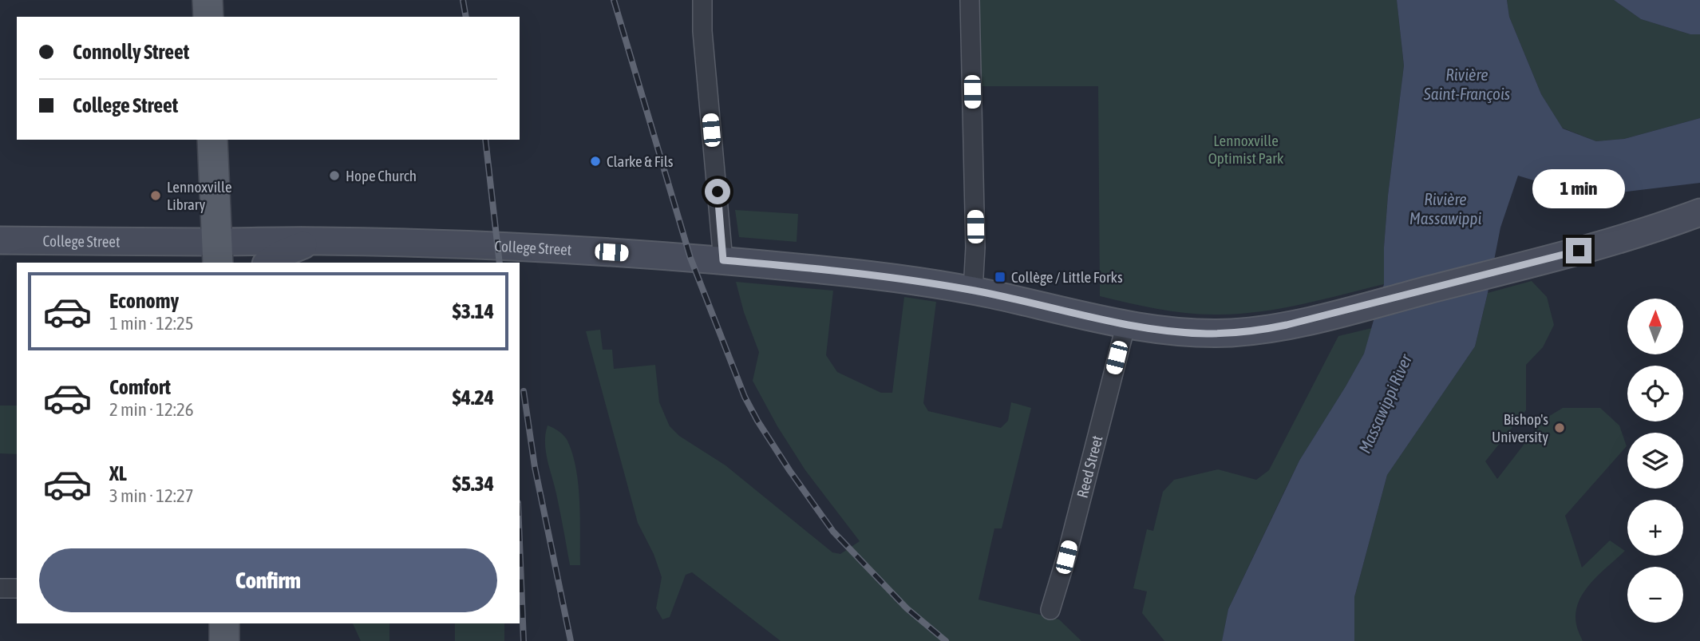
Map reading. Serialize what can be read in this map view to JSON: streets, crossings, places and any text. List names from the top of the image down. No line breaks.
{"streets":{"main road":["College Street"],"street":["Reed Street"]},"crossings":[["College Street","Reed Street"]],"water":["Rivière Saint-François","Rivière Massawippi","Massawippi River"],"parks":["Lennoxville Optimist Park"],"places":{"other":["Clarke & Fils","Hope Church","Lennoxville Library","Bishop's University"],"transit":["Collège / Little Forks"]},"north":"top","page":{"banner":["Connolly Street","College Street"],"bubble":"1 min","list":[{"name":"Economy","note":"1 min · 12:25","value":"$3.14"},{"name":"Comfort","note":"2 min · 12:26","value":"$4.24"},{"name":"XL","note":"3 min · 12:27","value":"$5.34"}],"map_buttons":["+","−"],"buttons":"Confirm"}}
